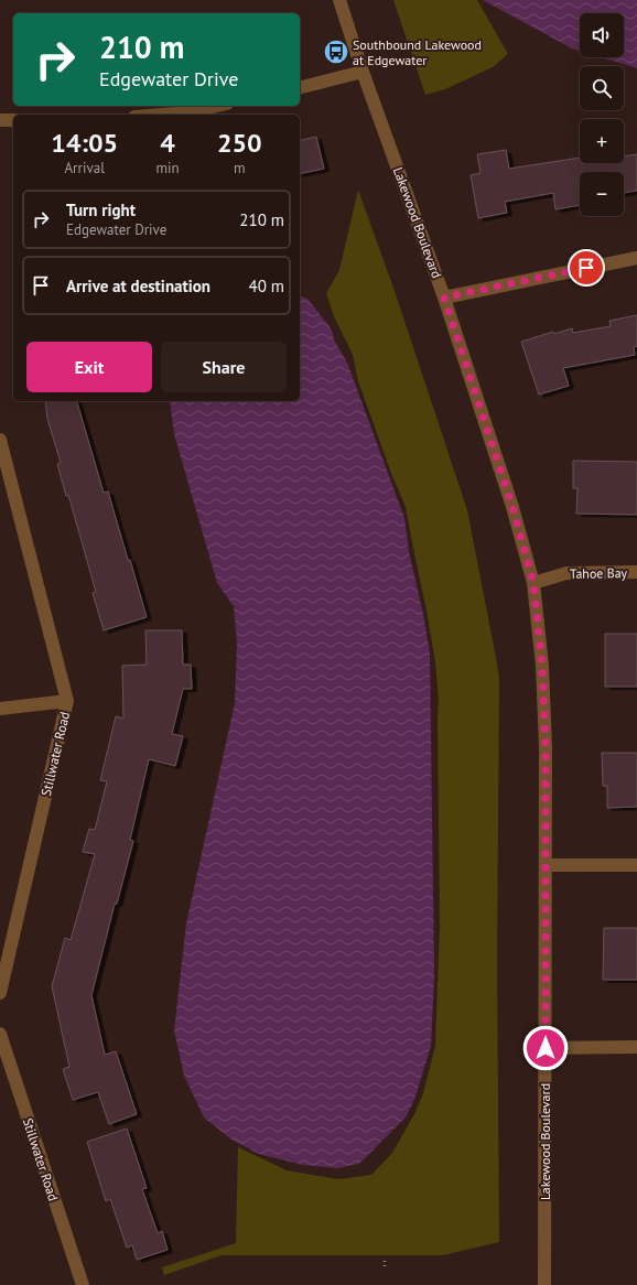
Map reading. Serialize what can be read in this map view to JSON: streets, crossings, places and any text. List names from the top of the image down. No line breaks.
{"streets":{"street":["Lakewood Boulevard","Tahoe Bay","Stillwater Road"]},"crossings":[["Lakewood Boulevard","Tahoe Bay"]],"places":{"bus stop":["Southbound Lakewood at Edgewater"]},"page":{"map_buttons":["+","−"],"turn":["210 m","Edgewater Drive"],"eta":["14:05","Arrival","4","min","250","m"],"list":[{"name":"Turn right","note":"Edgewater Drive","value":"210 m"},{"name":"Arrive at destination","value":"40 m"}],"buttons":["Exit","Share"]}}
